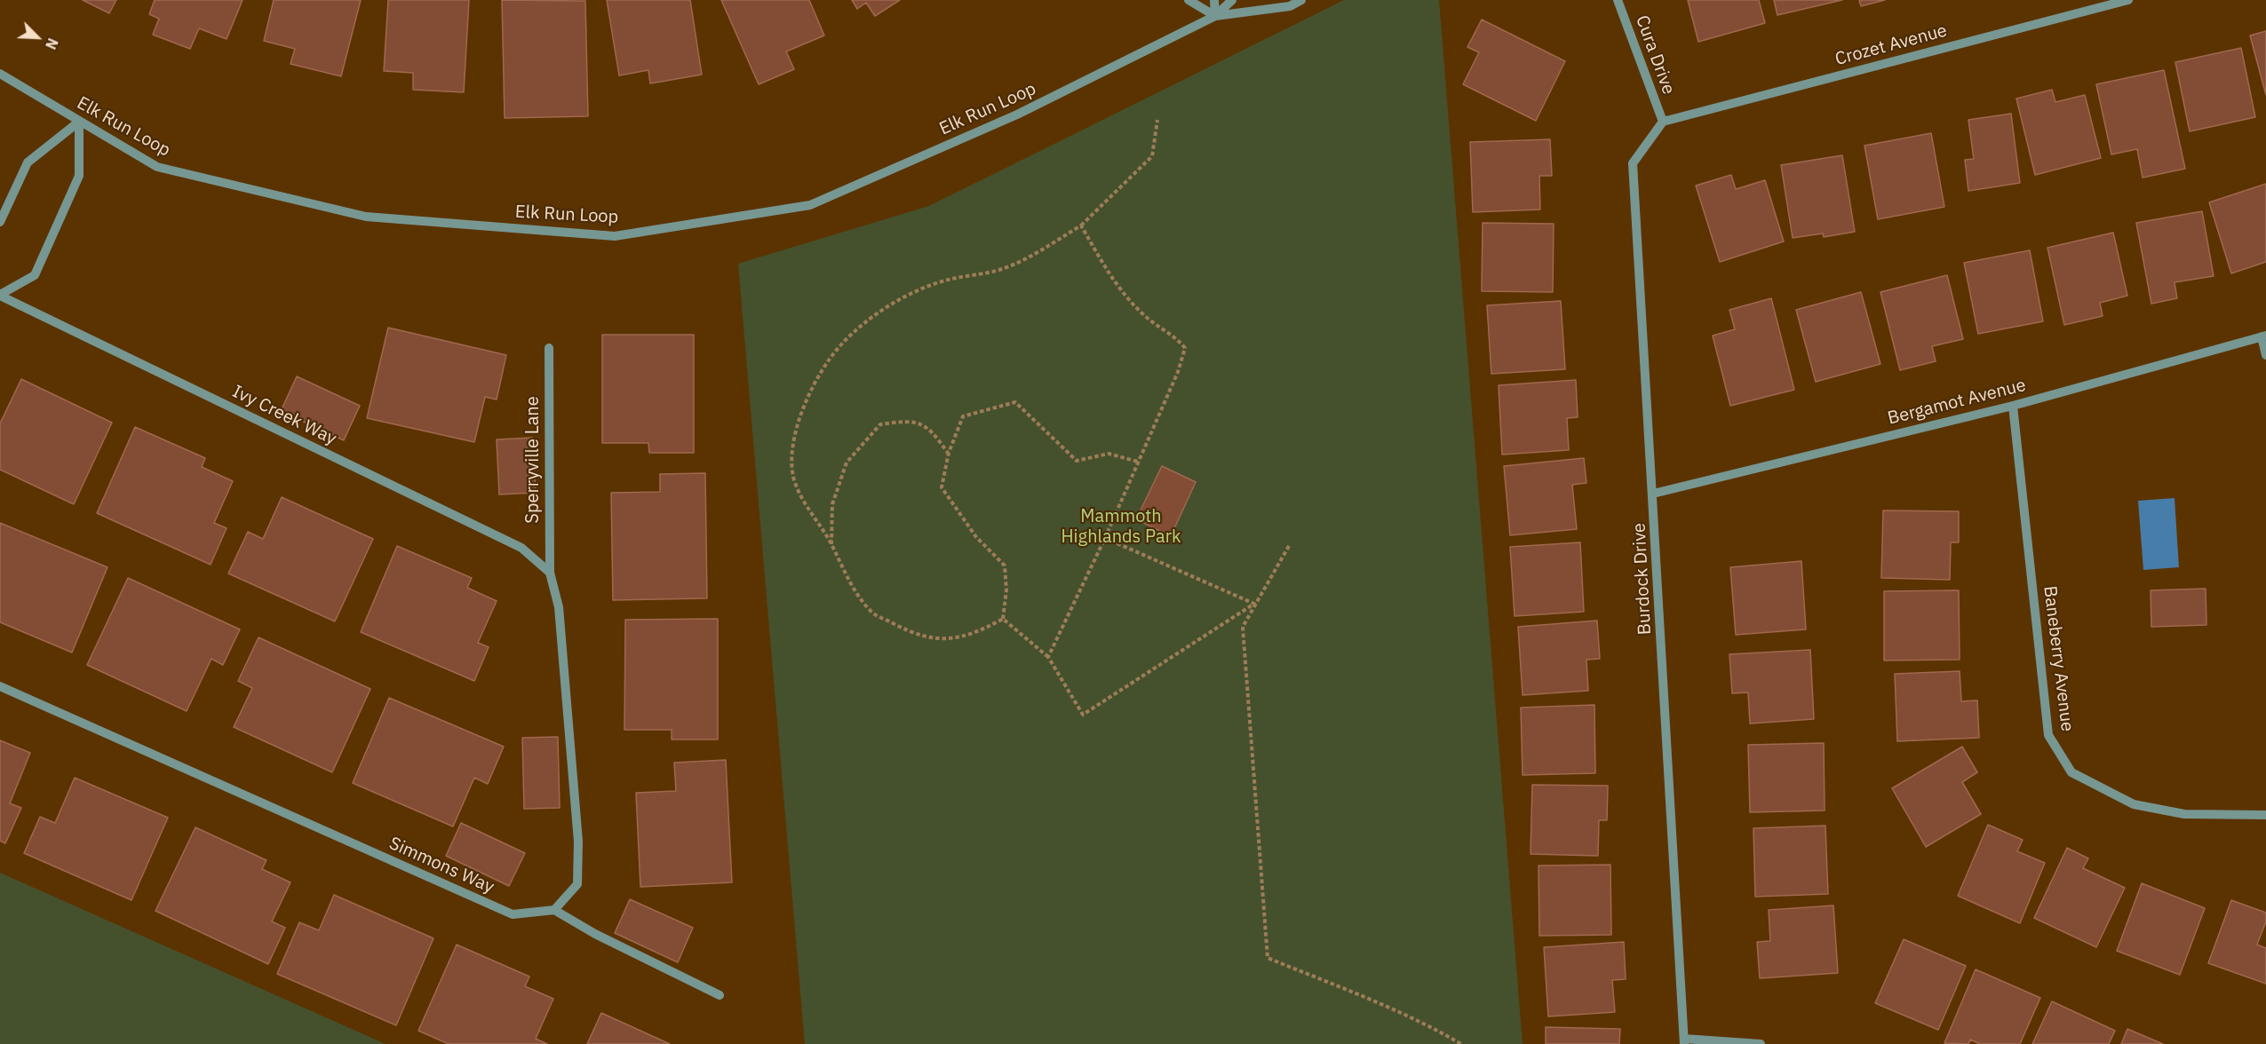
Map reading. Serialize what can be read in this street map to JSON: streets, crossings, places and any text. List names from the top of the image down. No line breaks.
{"streets":{"street":["Crozet Avenue","Cura Drive","Elk Run Loop","Bergamot Avenue","Ivy Creek Way","Sperryville Lane","Burdock Drive","Baneberry Avenue","Simmons Way"]},"crossings":[["Crozet Avenue","Cura Drive"],["Crozet Avenue","Burdock Drive"],["Cura Drive","Burdock Drive"],["Bergamot Avenue","Burdock Drive"],["Bergamot Avenue","Baneberry Avenue"],["Ivy Creek Way","Sperryville Lane"]],"parks":["Mammoth Highlands Park"],"north":"bottom right"}
